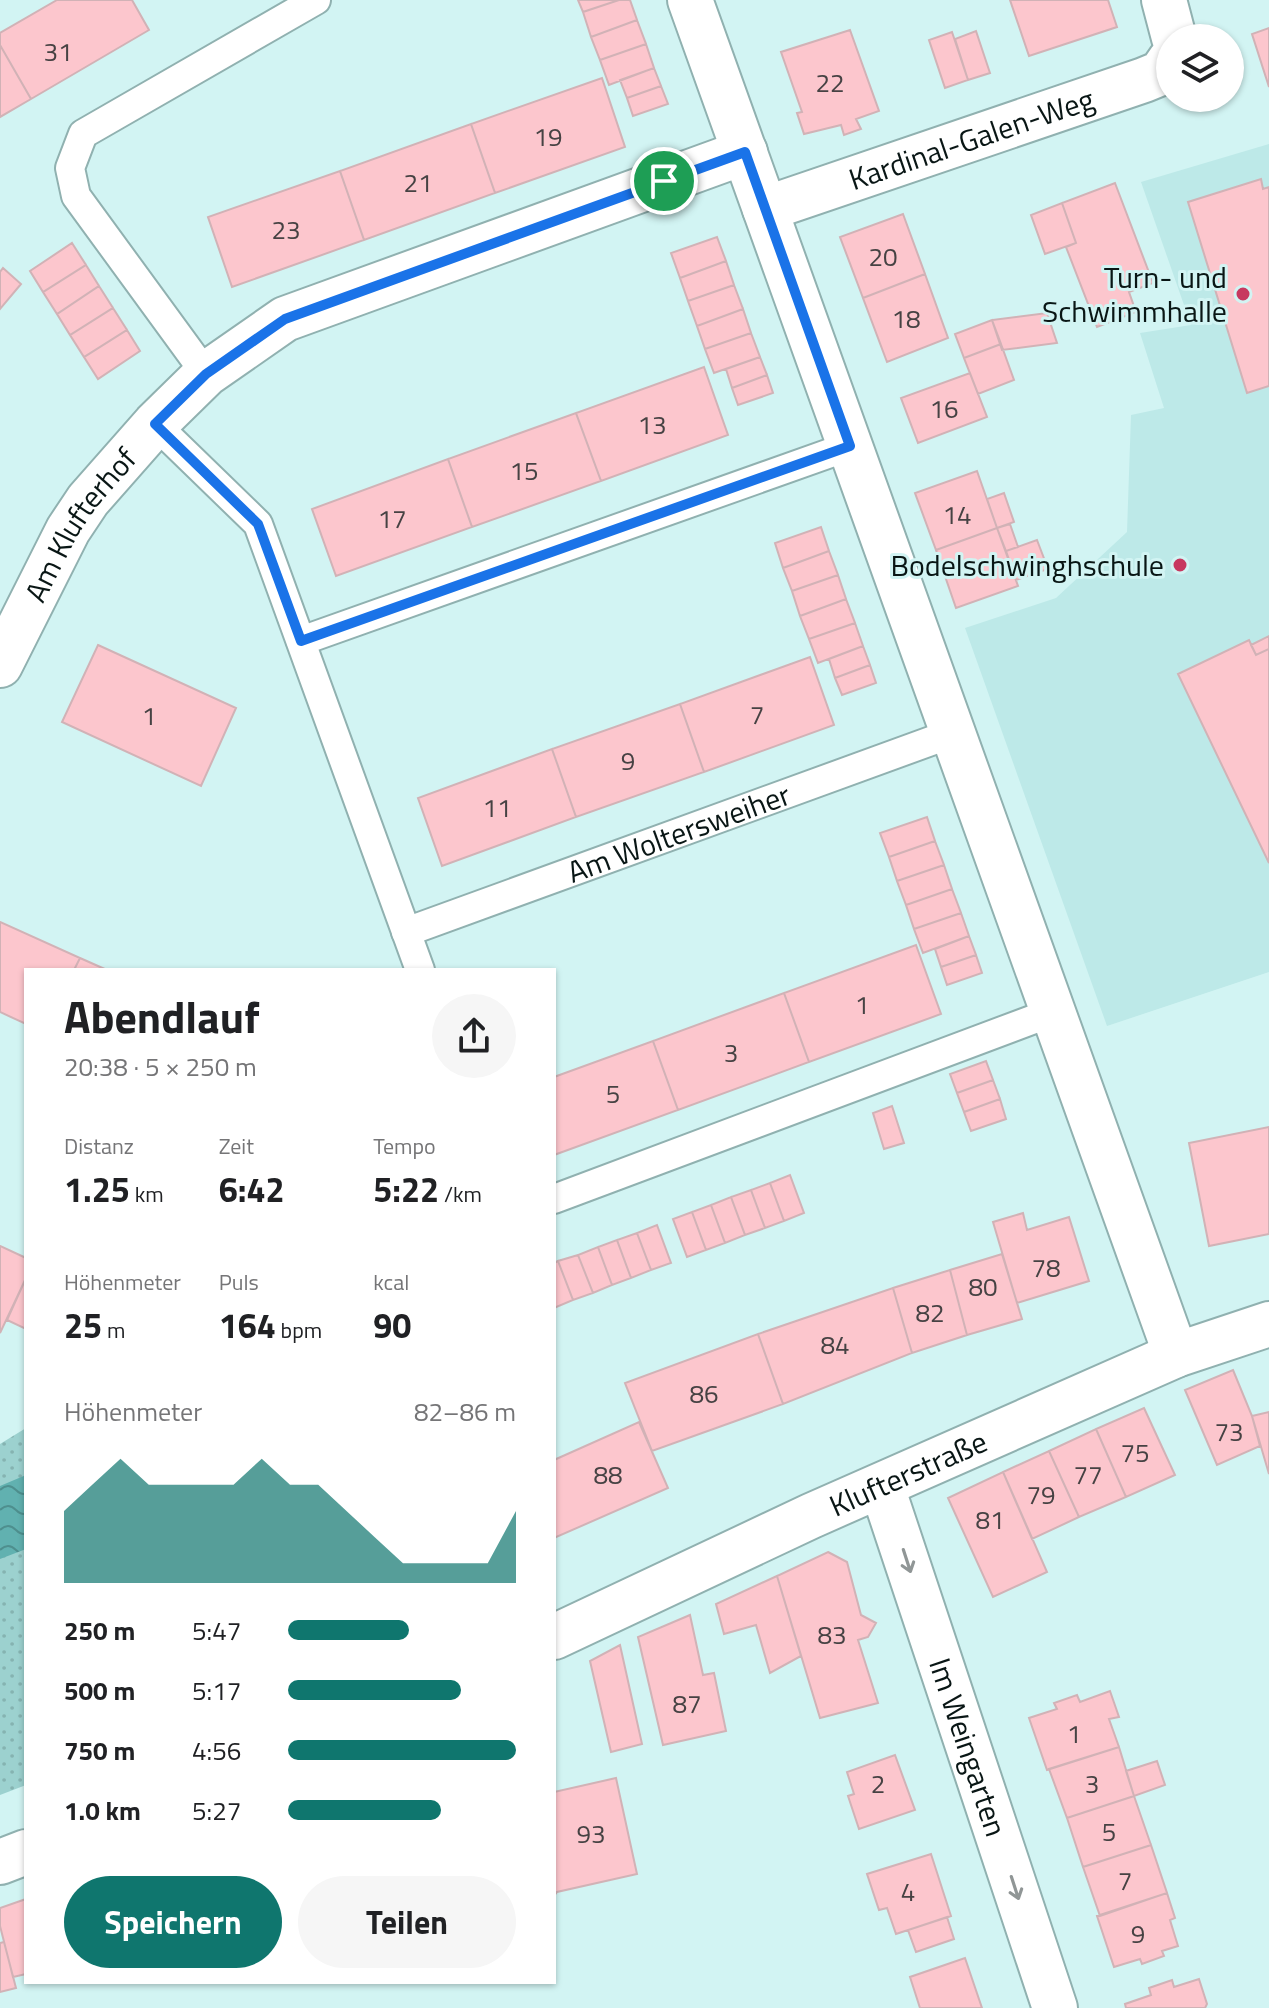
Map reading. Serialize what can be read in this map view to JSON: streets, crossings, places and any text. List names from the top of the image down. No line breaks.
{"streets":{"street":["Kardinal-Galen-Weg","Am Klufterhof","Klufterstraße","Im Weingarten"],"lane":["Am Woltersweiher"]},"crossings":[["Klufterstraße","Im Weingarten"]],"one_way":["Im Weingarten"],"places":["Turn- und Schwimmhalle","Bodelschwinghschule"],"house_numbers":["31","22","19","21","23","20","18","16","13","15","14","17","7","1","9","11","1","3","5","78","80","82","84","86","73","75","88","77","79","81","83","87","1","2","3","5","93","7","4","9"],"page":{"heading":["Abendlauf","20:38 · 5 × 250 m"],"stats":[["Distanz","1.25 km"],["Zeit","6:42"],["Tempo","5:22 /km"],["Höhenmeter","25 m"],["Puls","164 bpm"],["kcal","90"]],"chart":["Höhenmeter","82–86 m"],"list":[{"name":"250 m","note":"5:47"},{"name":"500 m","note":"5:17"},{"name":"750 m","note":"4:56"},{"name":"1.0 km","note":"5:27"}],"buttons":["Speichern","Teilen"]}}
